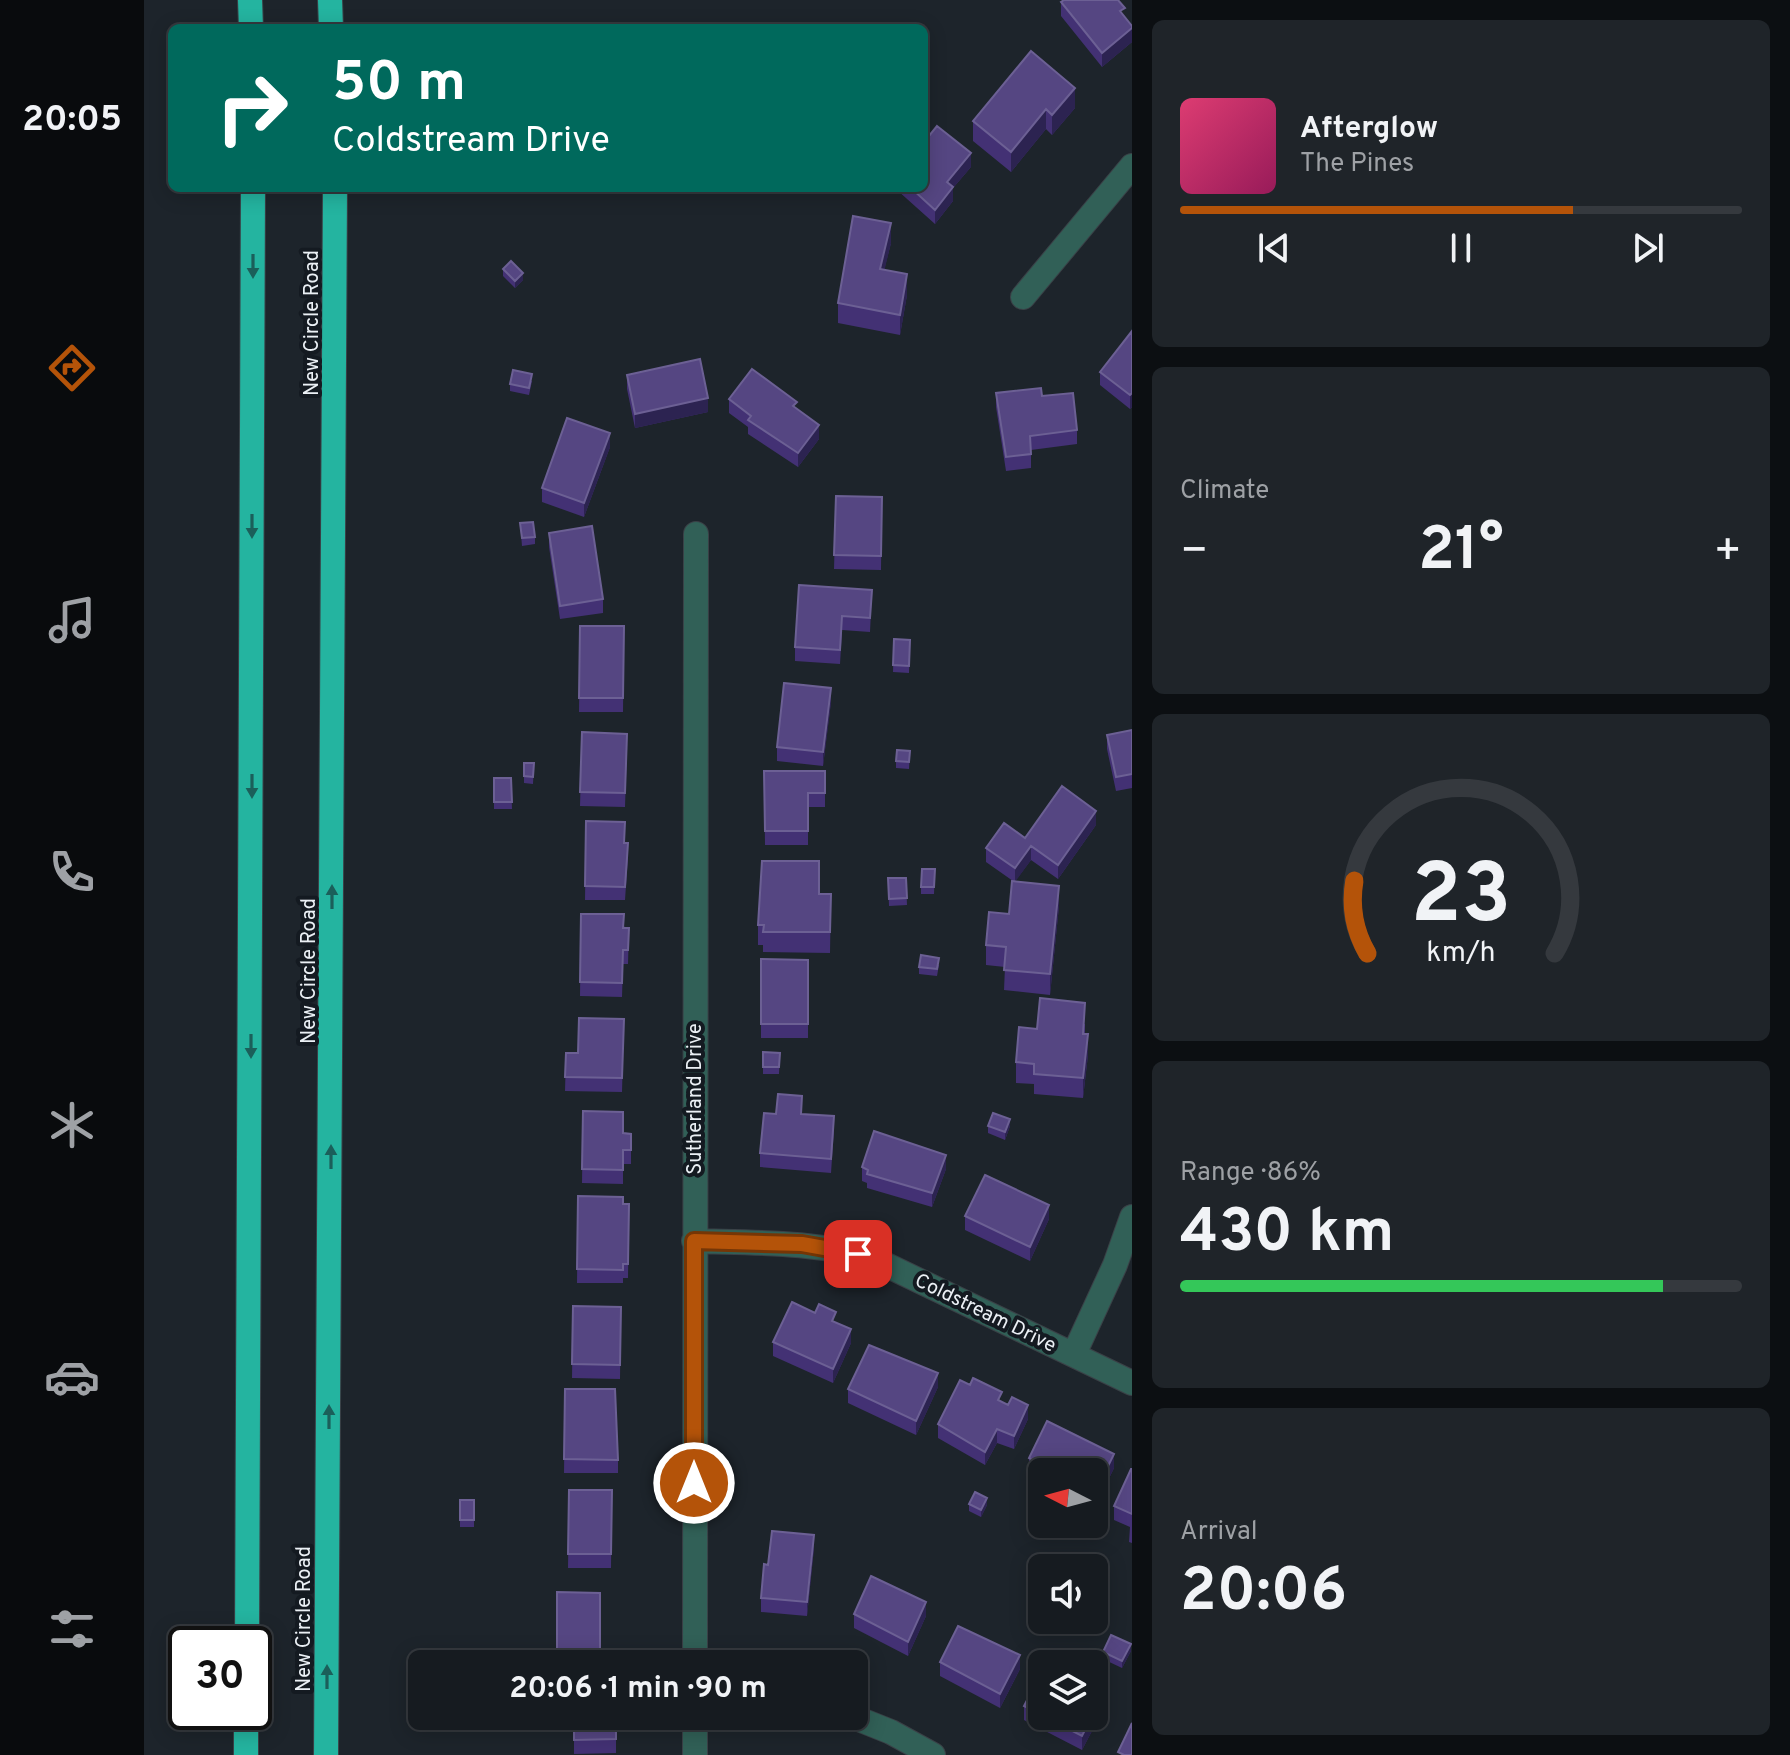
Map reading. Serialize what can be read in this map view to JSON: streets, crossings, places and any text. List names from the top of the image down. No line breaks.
{"streets":{"highway":["New Circle Road"],"street":["Sutherland Drive","Coldstream Drive"]},"crossings":[["Sutherland Drive","Coldstream Drive"]],"north":"left","page":{"tabs":"20:05","turn":["50 m","Coldstream Drive"],"song":["Afterglow","The Pines"],"tile":["Climate",["Range · 86%","430 km"],["Arrival","20:06"]],"heat":["−","21°","+"],"limit":"30","trip":"20:06 · 1 min · 90 m","gauge":["23","km/h"]}}
